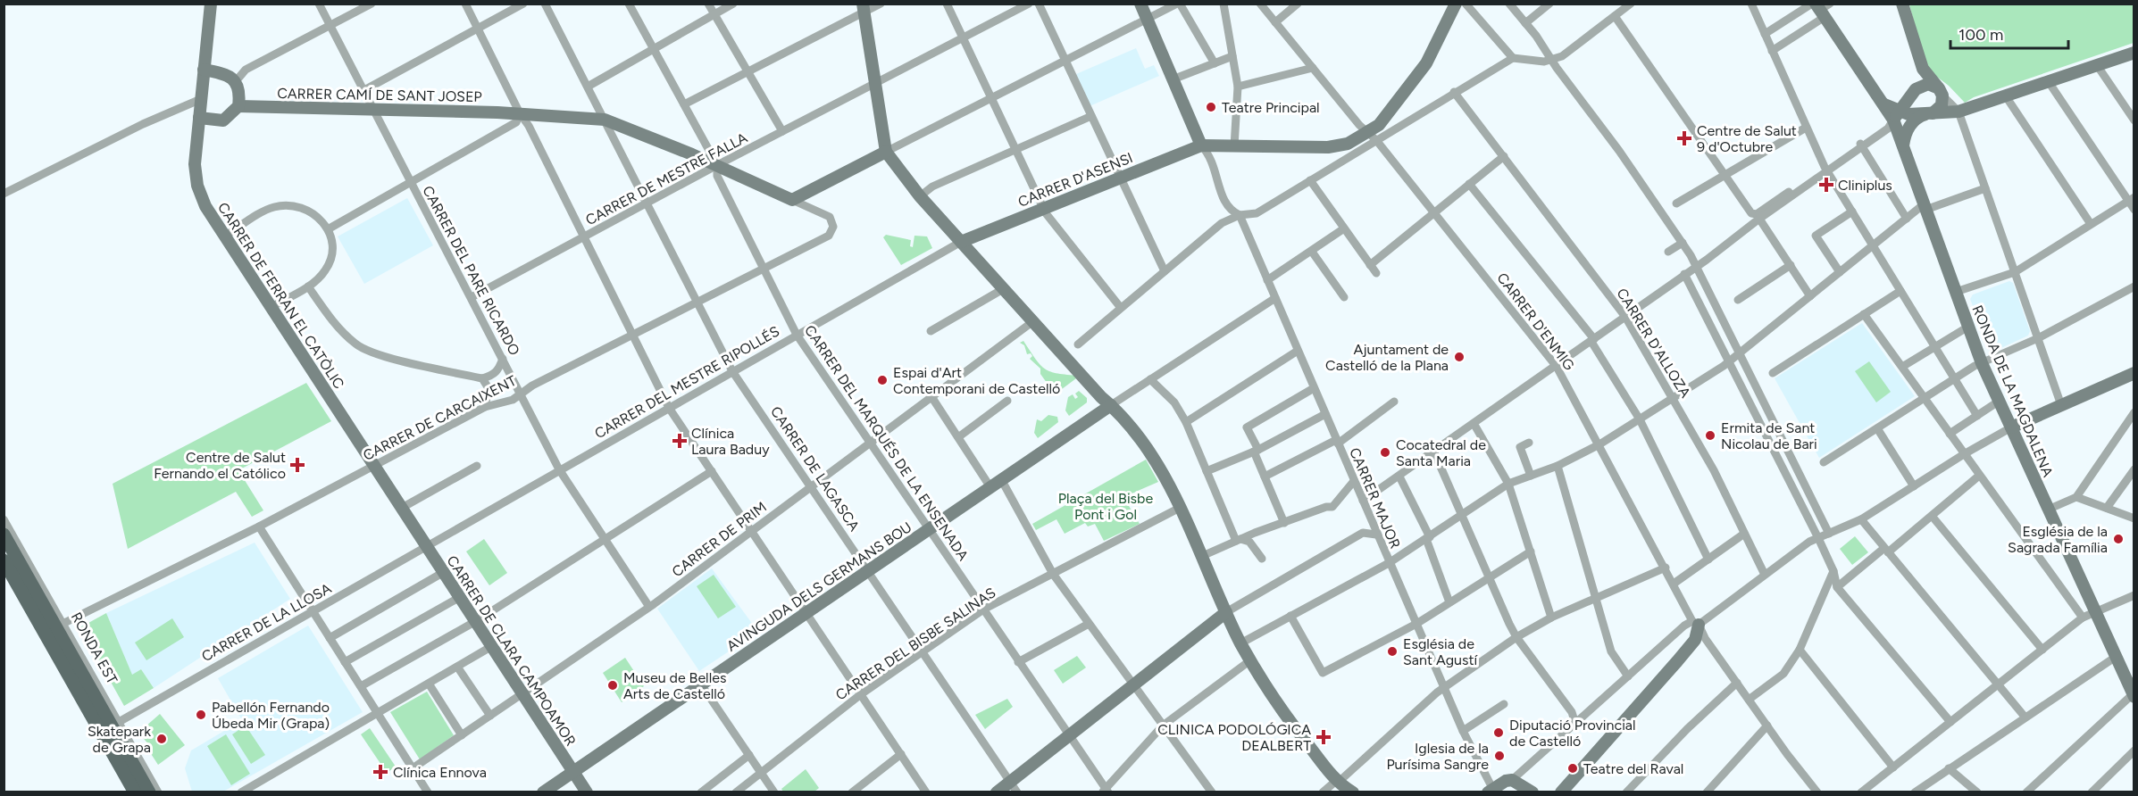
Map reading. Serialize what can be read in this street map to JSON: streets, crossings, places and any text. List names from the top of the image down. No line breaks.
{"streets":{"main road":["RONDA EST"],"street":["CARRER CAMÍ DE SANT JOSEP","CARRER DE MESTRE FALLA","CARRER D'ASENSI","CARRER DEL PARE RICARDO","CARRER DE FERRAN EL CATÒLIC","CARRER D'ENMIG","CARRER D'ALLOZA","CARRER DEL MESTRE RIPOLLÉS","RONDA DE LA MAGDALENA","CARRER DE CARCAIXENT","CARRER DEL MARQUÉS DE LA ENSENADA","CARRER DE LAGASCA","CARRER MAJOR","CARRER DE PRIM","AVINGUDA DELS GERMANS BOU","CARRER DE LA LLOSA","CARRER DEL BISBE SALINAS","CARRER DE CLARA CAMPOAMOR"]},"crossings":[["CARRER CAMÍ DE SANT JOSEP","CARRER DE MESTRE FALLA"],["CARRER CAMÍ DE SANT JOSEP","CARRER DEL PARE RICARDO"],["CARRER CAMÍ DE SANT JOSEP","CARRER DE CARCAIXENT"],["CARRER CAMÍ DE SANT JOSEP","CARRER DEL MARQUÉS DE LA ENSENADA"],["CARRER CAMÍ DE SANT JOSEP","CARRER DE LAGASCA"],["CARRER DE MESTRE FALLA","CARRER DEL PARE RICARDO"],["CARRER DE MESTRE FALLA","CARRER DEL MARQUÉS DE LA ENSENADA"],["CARRER DE MESTRE FALLA","CARRER DE LAGASCA"],["CARRER D'ASENSI","CARRER DEL MESTRE RIPOLLÉS"],["CARRER D'ASENSI","CARRER MAJOR"],["CARRER DEL PARE RICARDO","CARRER DEL MESTRE RIPOLLÉS"],["CARRER DEL PARE RICARDO","CARRER DE CARCAIXENT"],["CARRER DEL PARE RICARDO","CARRER DE PRIM"],["CARRER DE FERRAN EL CATÒLIC","CARRER DEL MESTRE RIPOLLÉS"],["CARRER DE FERRAN EL CATÒLIC","CARRER DE CARCAIXENT"],["CARRER DE FERRAN EL CATÒLIC","CARRER DE LA LLOSA"],["CARRER DE FERRAN EL CATÒLIC","CARRER DE CLARA CAMPOAMOR"],["CARRER DEL MESTRE RIPOLLÉS","CARRER DEL MARQUÉS DE LA ENSENADA"],["CARRER DEL MESTRE RIPOLLÉS","CARRER DE LAGASCA"],["CARRER DEL MESTRE RIPOLLÉS","CARRER DE LA LLOSA"],["CARRER DEL MESTRE RIPOLLÉS","CARRER DE CLARA CAMPOAMOR"],["CARRER DE CARCAIXENT","CARRER DEL MARQUÉS DE LA ENSENADA"],["CARRER DE CARCAIXENT","CARRER DE LAGASCA"],["CARRER DE CARCAIXENT","RONDA EST"],["CARRER DEL MARQUÉS DE LA ENSENADA","CARRER DE PRIM"],["CARRER DEL MARQUÉS DE LA ENSENADA","AVINGUDA DELS GERMANS BOU"],["CARRER DEL MARQUÉS DE LA ENSENADA","CARRER DEL BISBE SALINAS"],["CARRER DE LAGASCA","CARRER DE PRIM"],["CARRER DE LAGASCA","AVINGUDA DELS GERMANS BOU"],["CARRER DE LAGASCA","CARRER DEL BISBE SALINAS"],["CARRER DE PRIM","CARRER DE CLARA CAMPOAMOR"],["AVINGUDA DELS GERMANS BOU","CARRER DE CLARA CAMPOAMOR"],["CARRER DE LA LLOSA","RONDA EST"],["CARRER DE LA LLOSA","CARRER DE CLARA CAMPOAMOR"]],"parks":["Plaça del Bisbe Pont i Gol"],"places":{"other":["Teatre Principal","Ajuntament de Castelló de la Plana","Espai d'Art Contemporani de Castelló","Ermita de Sant Nicolau de Bari","Cocatedral de Santa Maria","Església de la Sagrada Família","Església de Sant Agustí","Museu de Belles Arts de Castelló","Pabellón Fernando Úbeda Mir (Grapa)","Diputació Provincial de Castelló","Skatepark de Grapa","Iglesia de la Purísima Sangre","Teatre del Raval"],"health":["Centre de Salut 9 d'Octubre","Cliniplus","Clínica Laura Baduy","Centre de Salut Fernando el Católico","CLINICA PODOLÓGICA DEALBERT","Clínica Ennova"]},"scale_bar":"100 m"}
